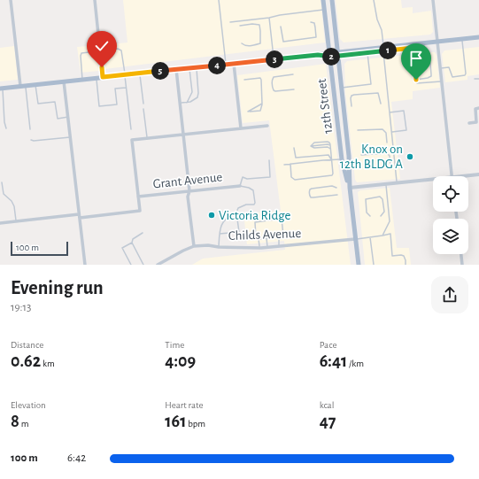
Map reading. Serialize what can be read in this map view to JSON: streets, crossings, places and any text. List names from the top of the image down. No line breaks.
{"streets":{"main road":["12th Street"],"street":["Grant Avenue","Childs Avenue"]},"crossings":[["12th Street","Childs Avenue"]],"places":["Knox on 12th BLDG A","Victoria Ridge"],"scale_bar":"100 m","page":{"pins":["1","2","3","4","5"],"scale":"100 m","heading":["Evening run","19:13"],"stats":[["Distance","0.62 km"],["Time","4:09"],["Pace","6:41 /km"],["Elevation","8 m"],["Heart rate","161 bpm"],["kcal","47"]],"list":[{"name":"100 m","note":"6:42"}]}}
